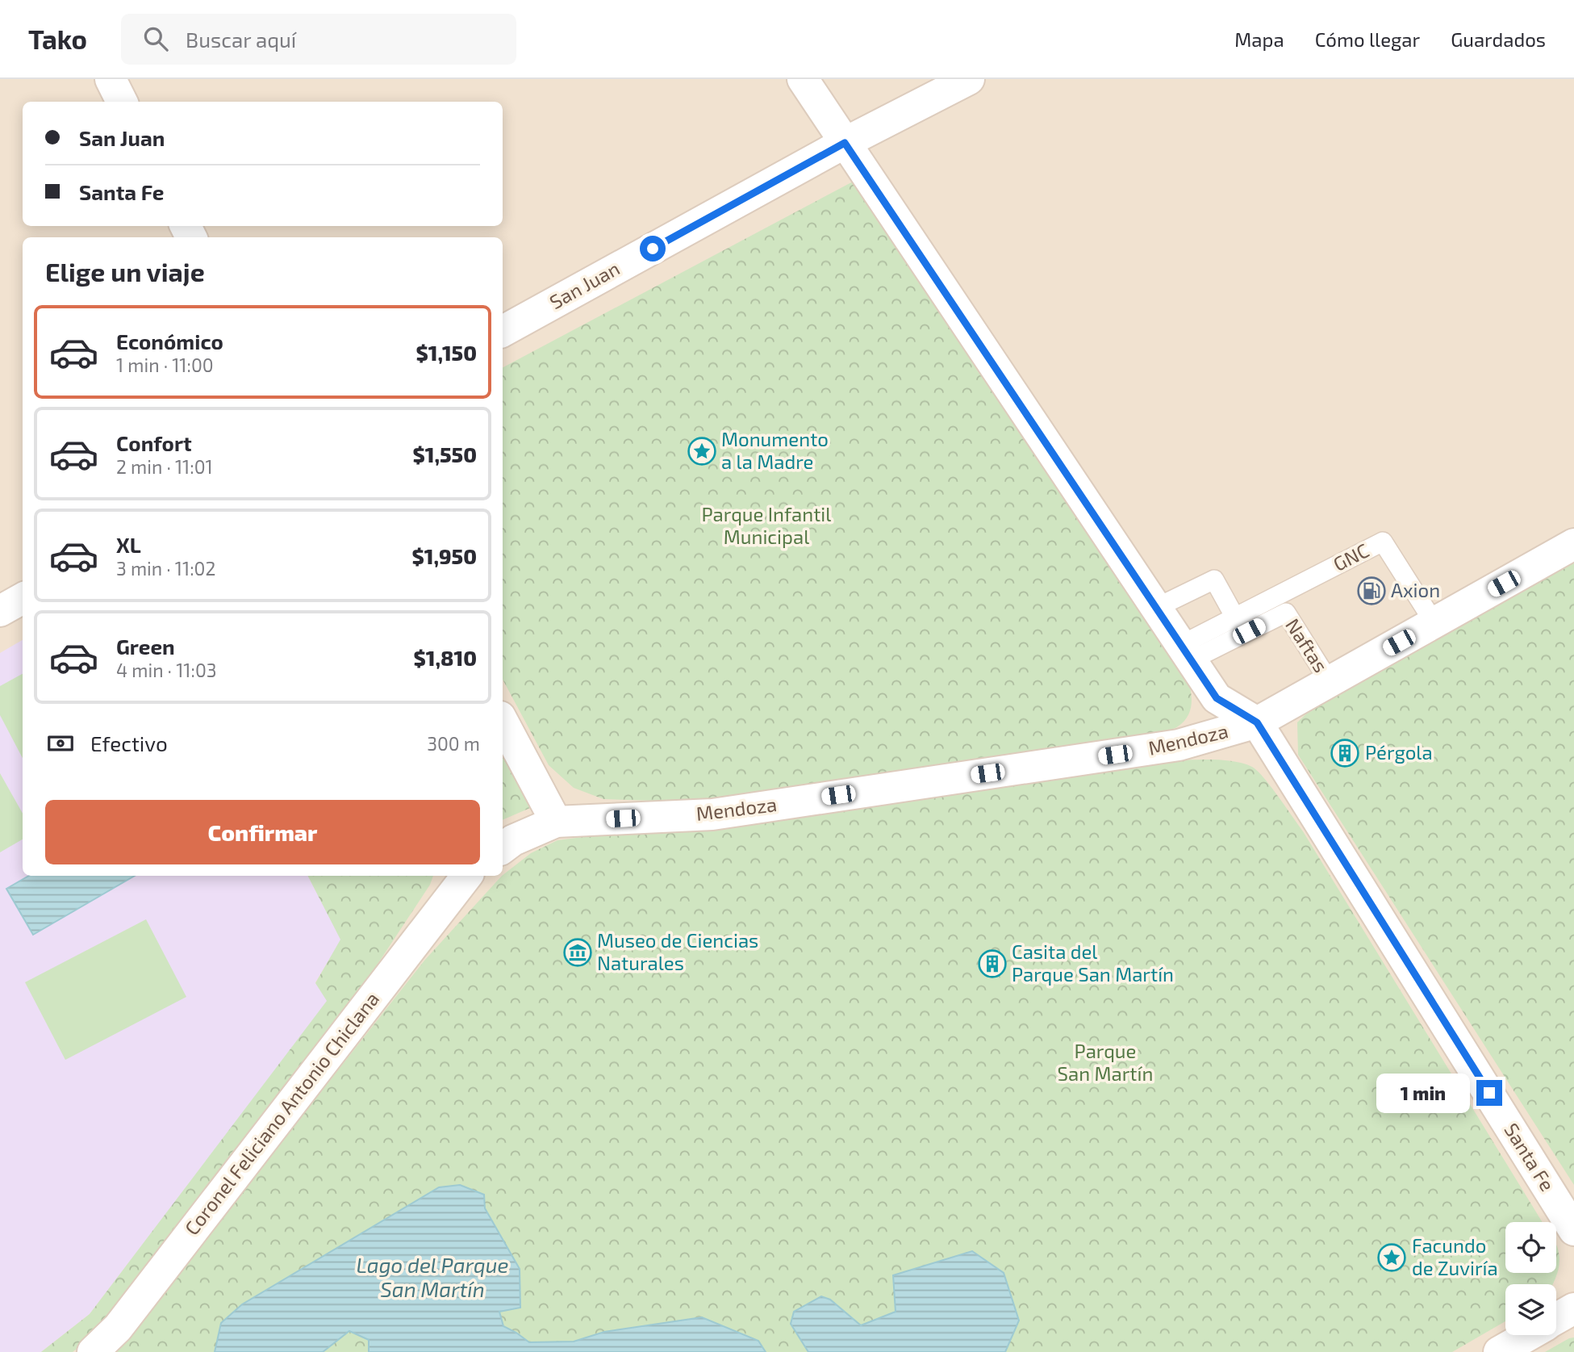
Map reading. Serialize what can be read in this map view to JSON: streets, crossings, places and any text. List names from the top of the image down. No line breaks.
{"streets":{"street":["San Juan","Mendoza","Coronel Feliciano Antonio Chiclana","Santa Fe"],"lane":["GNC","Naftas"]},"crossings":[["San Juan","Santa Fe"],["GNC","Naftas"],["GNC","Mendoza"],["GNC","Santa Fe"],["Naftas","Mendoza"],["Naftas","Santa Fe"],["Mendoza","Santa Fe"]],"water":["Lago del Parque San Martín"],"parks":["Parque Infantil Municipal","Parque San Martín"],"places":{"place":["Monumento a la Madre","Facundo de Zuviría"],"fuel station":["Axion"],"building":["Pérgola","Casita del Parque San Martín"],"museum":["Museo de Ciencias Naturales"]},"page":{"header":"Tako","search":"Buscar aquí","nav":["Mapa","Cómo llegar","Guardados"],"banner":["San Juan","Santa Fe"],"heading":"Elige un viaje","list":[{"name":"Económico","note":"1 min · 11:00","value":"$1,150"},{"name":"Confort","note":"2 min · 11:01","value":"$1,550"},{"name":"XL","note":"3 min · 11:02","value":"$1,950"},{"name":"Green","note":"4 min · 11:03","value":"$1,810"}],"pay":["Efectivo","300 m"],"buttons":"Confirmar","bubble":"1 min"}}
